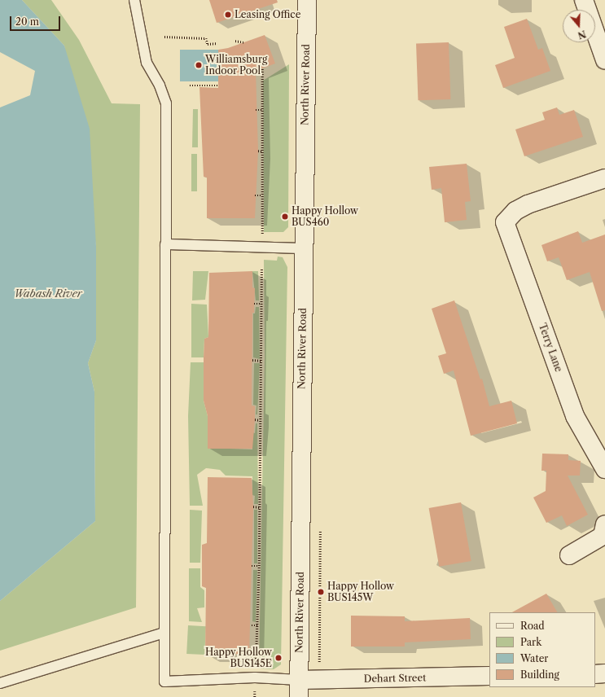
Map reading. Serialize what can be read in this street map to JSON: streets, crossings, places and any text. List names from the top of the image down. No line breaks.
{"streets":{"street":["North River Road","Terry Lane","Dehart Street"]},"crossings":[["North River Road","Dehart Street"]],"water":["Wabash River"],"places":["Leasing Office","Williamsburg Indoor Pool","Happy Hollow BUS460","Happy Hollow BUS145W","Happy Hollow BUS145E"],"legend":["Road","Park","Water","Building"],"scale_bar":"20 m","north":"bottom"}
